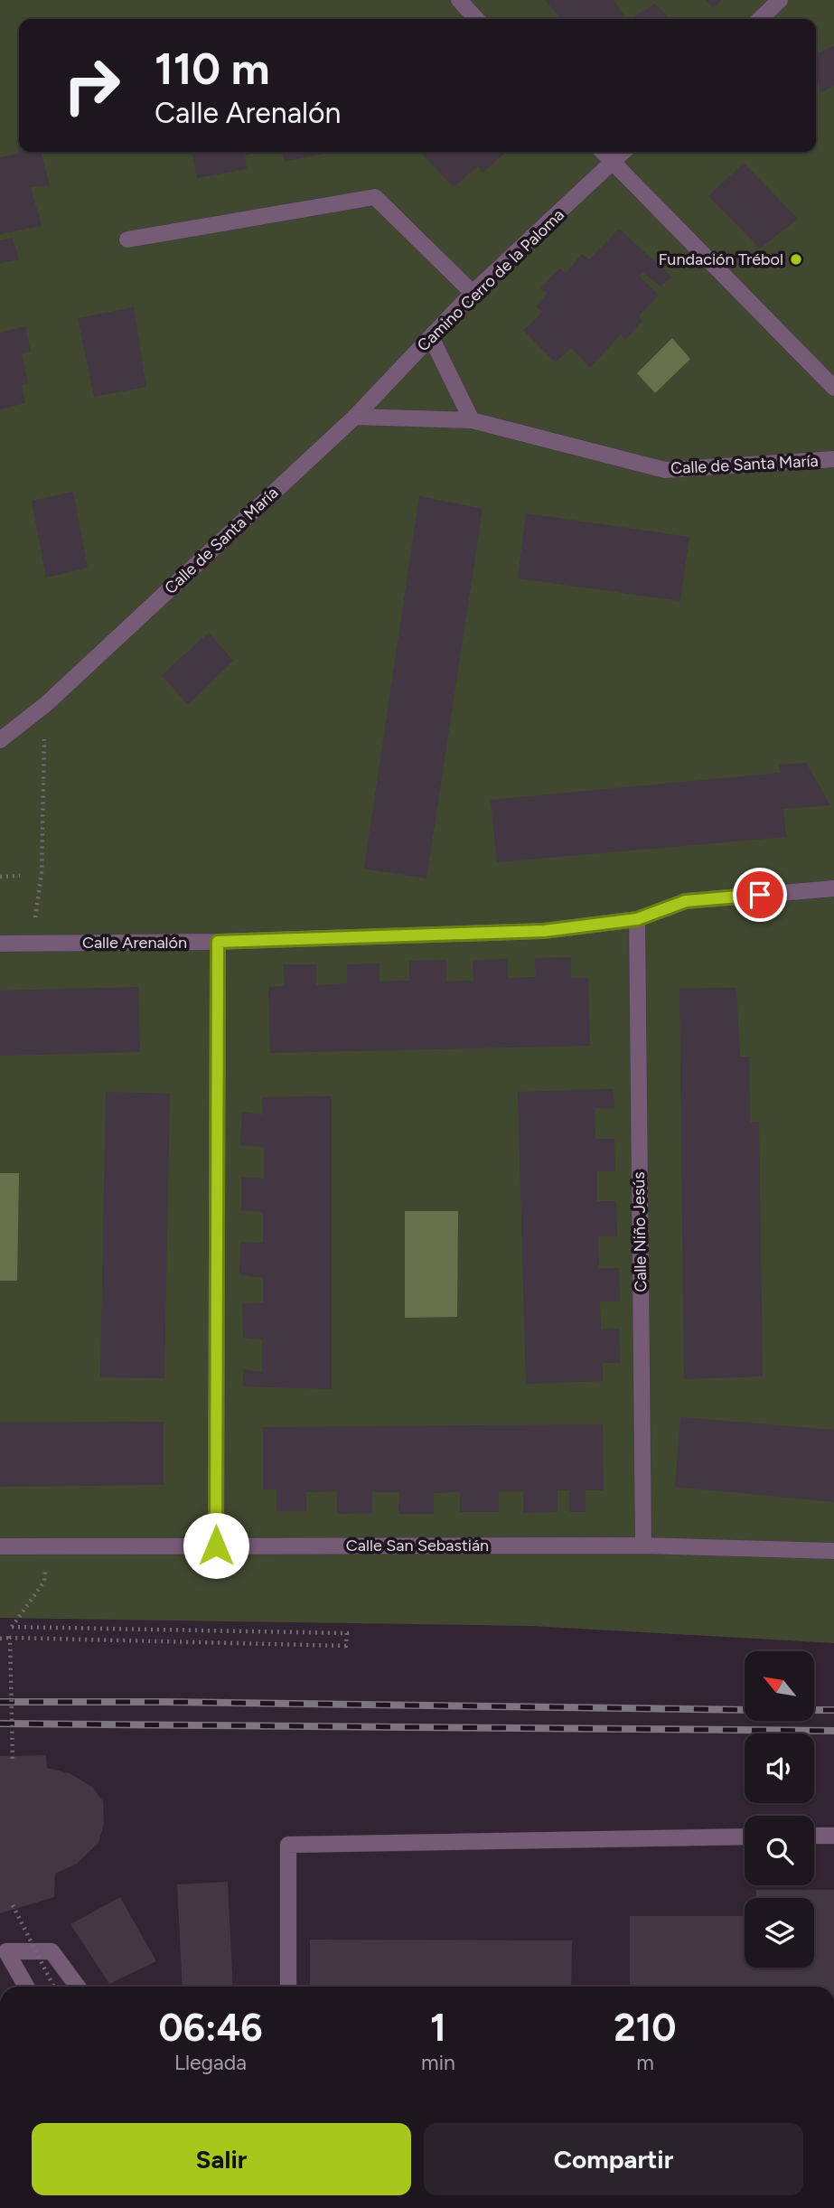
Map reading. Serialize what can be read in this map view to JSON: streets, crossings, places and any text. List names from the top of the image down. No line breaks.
{"streets":{"street":["Camino Cerro de la Paloma","Calle de Santa María","Calle Arenalón","Calle Niño Jesús","Calle San Sebastián"]},"crossings":[["Camino Cerro de la Paloma","Calle de Santa María"],["Calle Arenalón","Calle Niño Jesús"],["Calle Niño Jesús","Calle San Sebastián"]],"places":["Fundación Trébol"],"north":"top left","page":{"turn":["110 m","Calle Arenalón"],"eta":["06:46","Llegada","1","min","210","m"],"buttons":["Salir","Compartir"]}}
